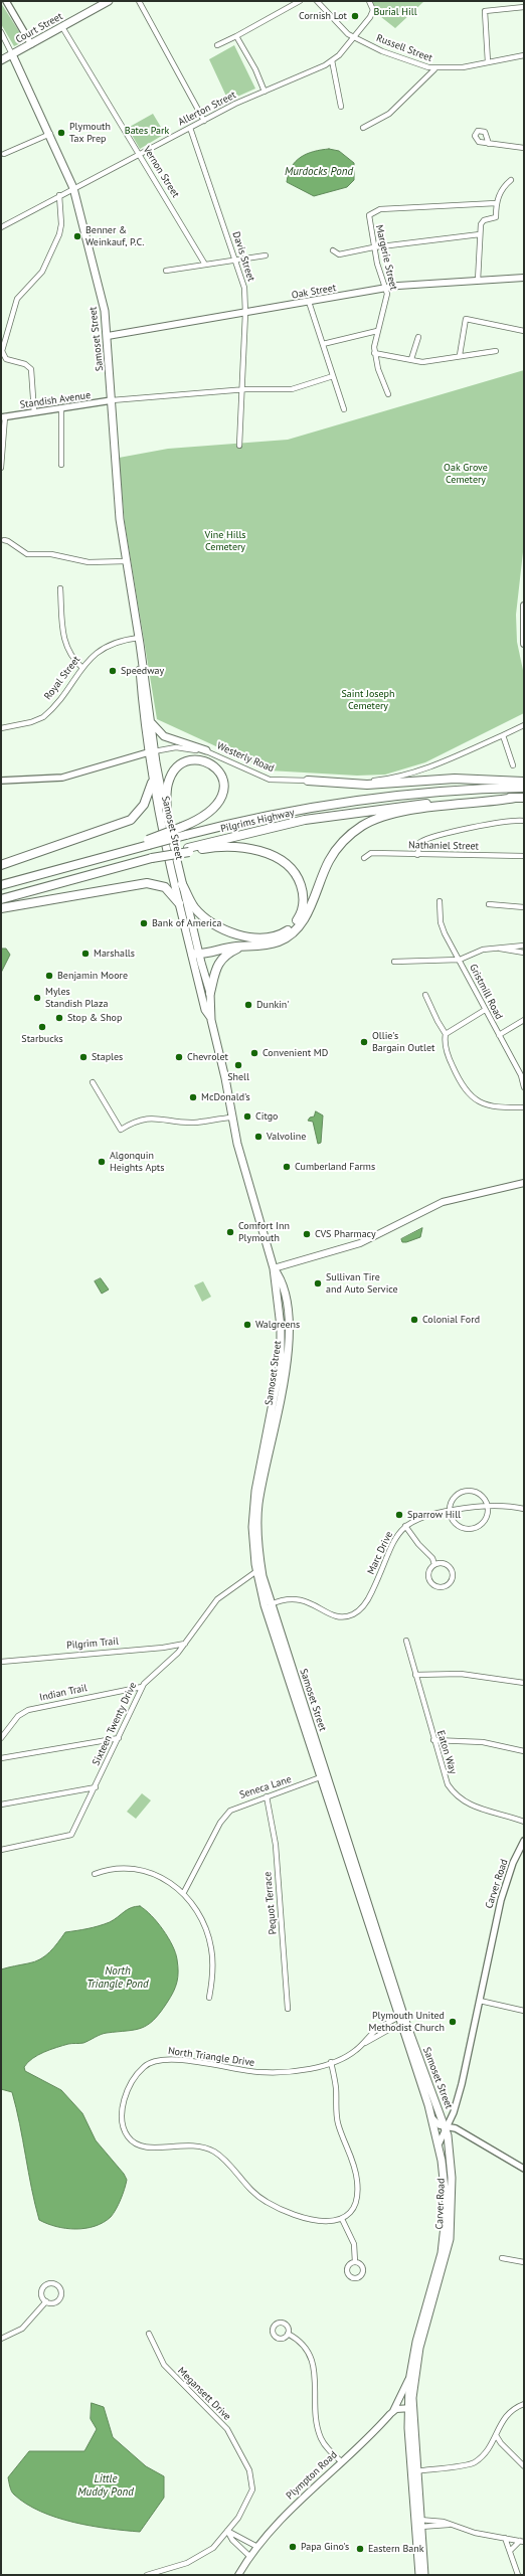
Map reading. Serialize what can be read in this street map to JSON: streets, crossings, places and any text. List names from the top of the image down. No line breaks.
{"streets":{"highway":["Pilgrims Highway"],"main road":["Court Street","Oak Street","Samoset Street","Carver Road","Plympton Road"],"street":["Russell Street","Allerton Street","Vernon Street","Davis Street","Margerie Street","Standish Avenue","Royal Street","Westerly Road","Nathaniel Street","Gristmill Road","Marc Drive","Pilgrim Trail","Indian Trail","Sixteen Twenty Drive","Eaton Way","Seneca Lane","Pequot Terrace","North Triangle Drive","Megansett Drive"]},"crossings":[["Court Street","Vernon Street"],["Court Street","Samoset Street"],["Russell Street","Allerton Street"],["Allerton Street","Vernon Street"],["Allerton Street","Davis Street"],["Allerton Street","Samoset Street"],["Davis Street","Oak Street"],["Margerie Street","Oak Street"],["Oak Street","Samoset Street"],["Samoset Street","Standish Avenue"],["Samoset Street","Royal Street"],["Samoset Street","Westerly Road"],["Samoset Street","Marc Drive"],["Samoset Street","Sixteen Twenty Drive"],["Samoset Street","Seneca Lane"],["Samoset Street","Carver Road"],["Samoset Street","North Triangle Drive"],["Pilgrim Trail","Sixteen Twenty Drive"],["Indian Trail","Sixteen Twenty Drive"],["Seneca Lane","Pequot Terrace"],["Carver Road","Plympton Road"]],"water":["Murdocks Pond","North Triangle Pond","Little Muddy Pond"],"parks":["Burial Hill","Bates Park","Oak Grove Cemetery","Vine Hills Cemetery","Saint Joseph Cemetery"],"places":["Cornish Lot","Plymouth Tax Prep","Benner & Weinkauf, P.C.","Speedway","Bank of America","Marshalls","Benjamin Moore","Myles Standish Plaza","Dunkin'","Stop & Shop","Starbucks","Ollie's Bargain Outlet","Convenient MD","Staples","Chevrolet","Shell","McDonald's","Citgo","Valvoline","Algonquin Heights Apts","Cumberland Farms","Comfort Inn Plymouth","CVS Pharmacy","Sullivan Tire and Auto Service","Colonial Ford","Walgreens","Sparrow Hill","Plymouth United Methodist Church","Papa Gino's","Eastern Bank"]}
